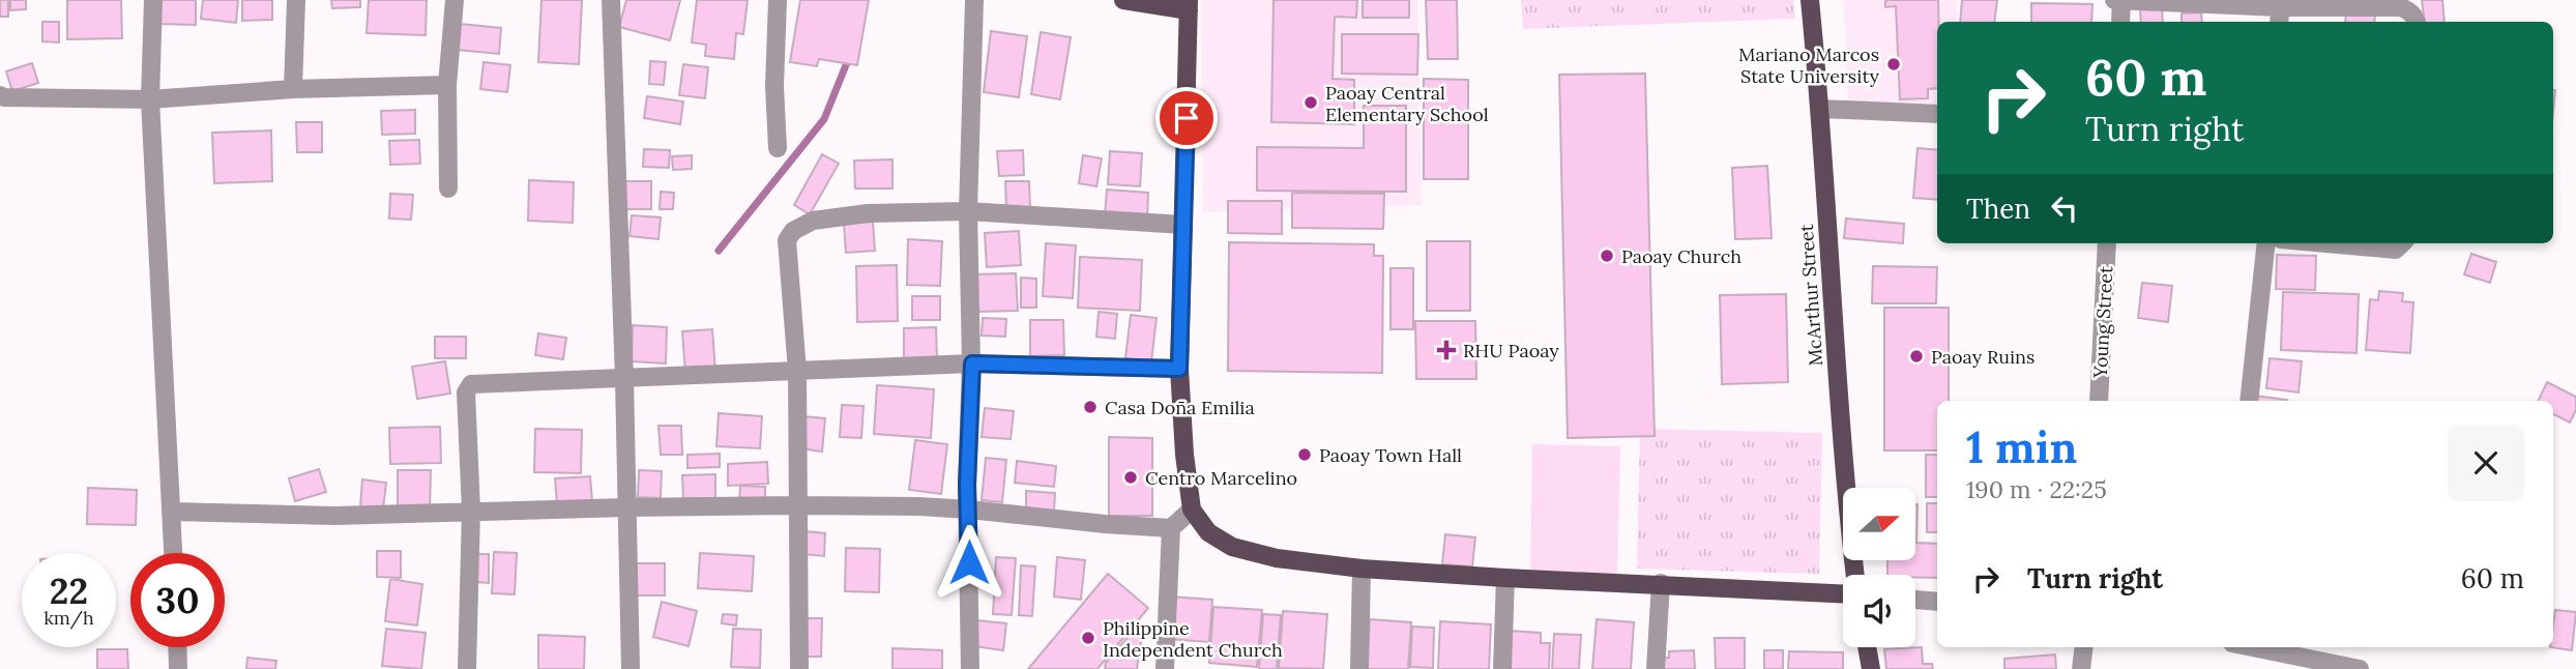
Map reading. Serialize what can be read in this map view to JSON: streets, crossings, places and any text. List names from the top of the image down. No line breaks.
{"streets":{"main road":["McArthur Street"],"street":["Young Street"]},"places":{"other":["Mariano Marcos State University","Paoay Central Elementary School","Paoay Church","Paoay Ruins","Casa Doña Emilia","Paoay Town Hall","Centro Marcelino","Philippine Independent Church"],"health":["RHU Paoay"]},"north":"right","page":{"turn":["60 m","Turn right"],"then":"Then","heading":["1 min","190 m · 22:25"],"list":[{"name":"Turn right","value":"60 m"}],"speed":"22 km/h","limit":"30"}}
